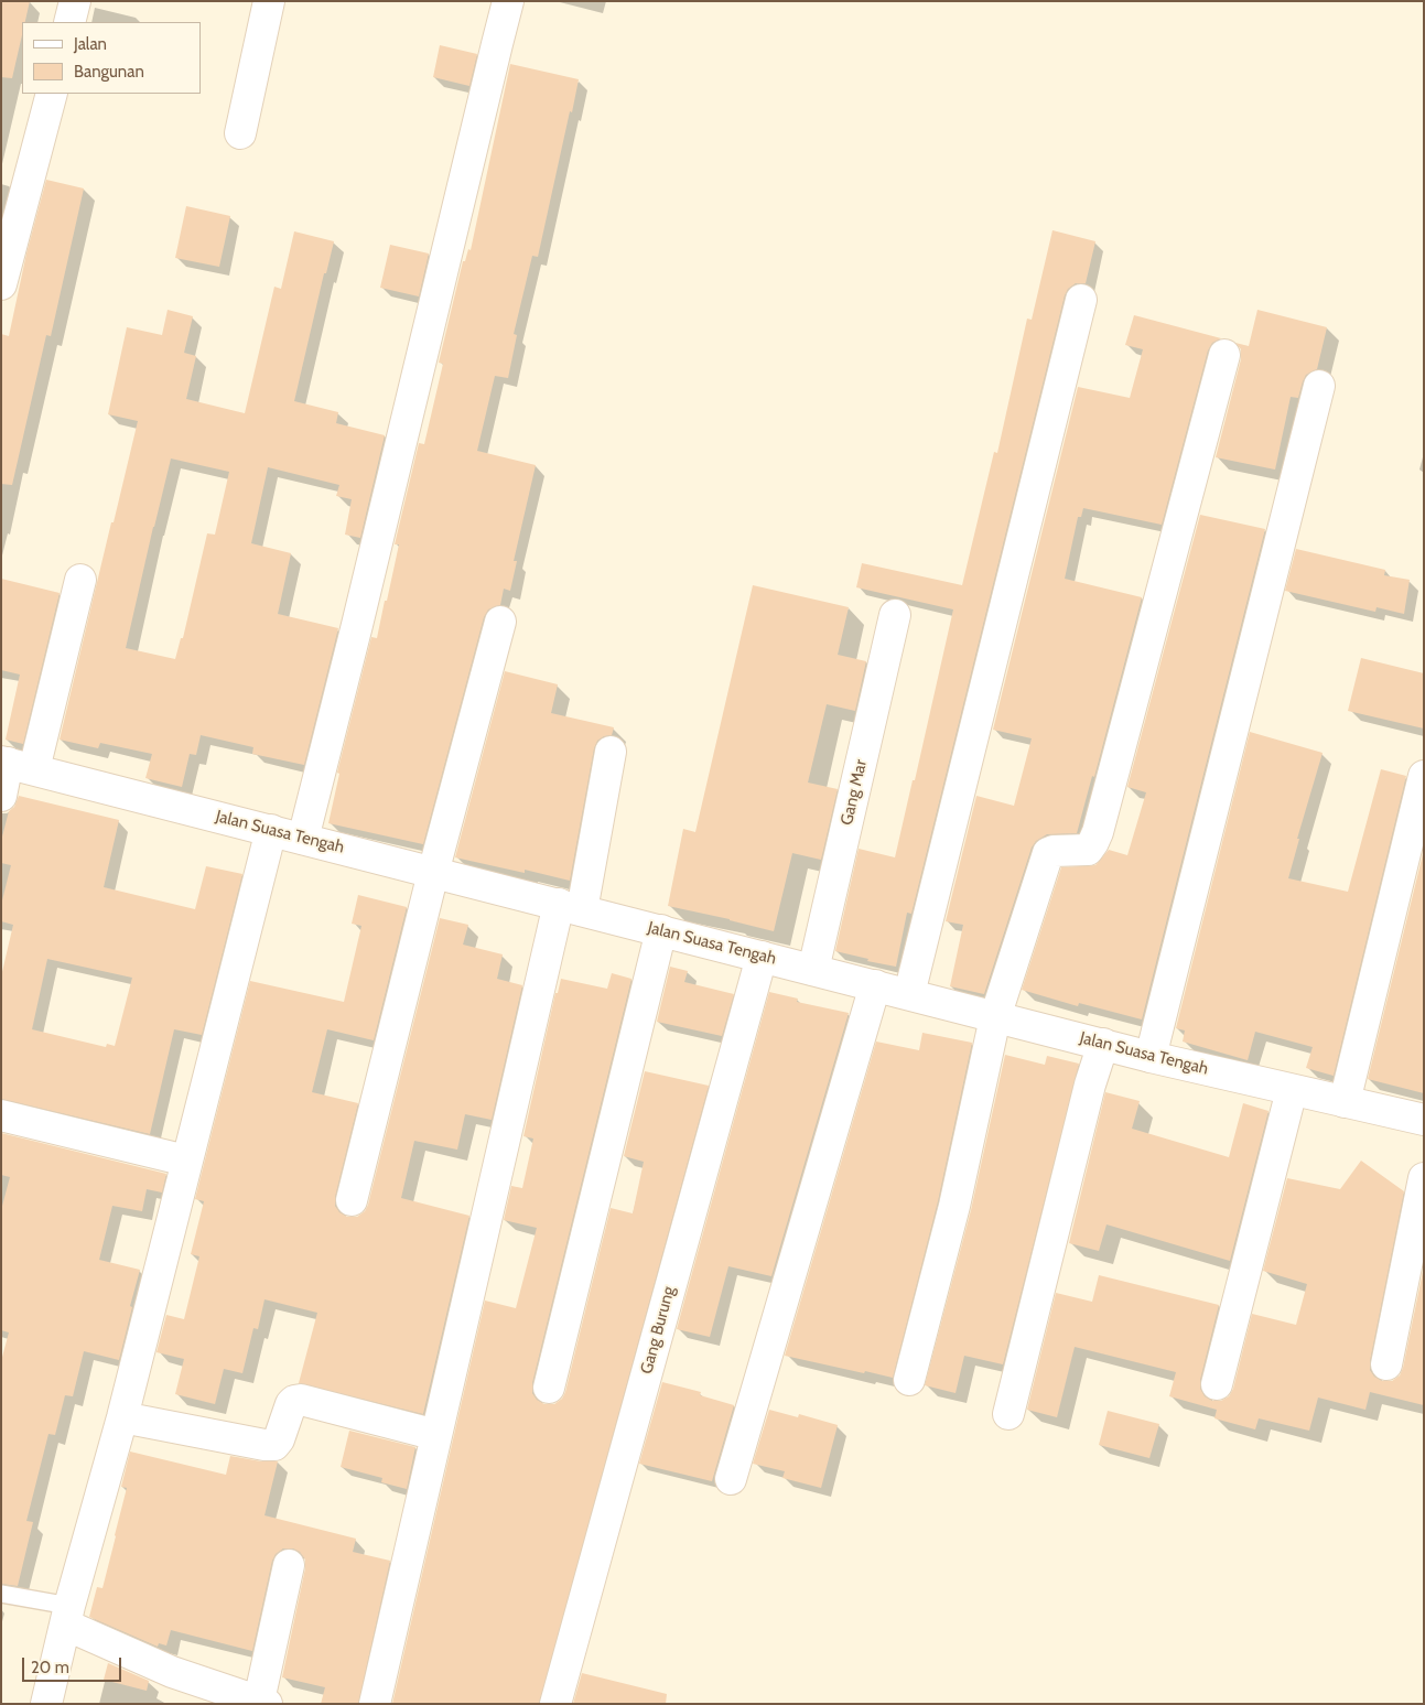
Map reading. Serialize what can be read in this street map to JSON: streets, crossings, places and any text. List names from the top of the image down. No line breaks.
{"streets":{"street":["Gang Mar","Jalan Suasa Tengah","Gang Burung"]},"crossings":[["Gang Mar","Jalan Suasa Tengah"],["Jalan Suasa Tengah","Gang Burung"]],"legend":["Jalan","Bangunan"],"scale_bar":"20 m"}
